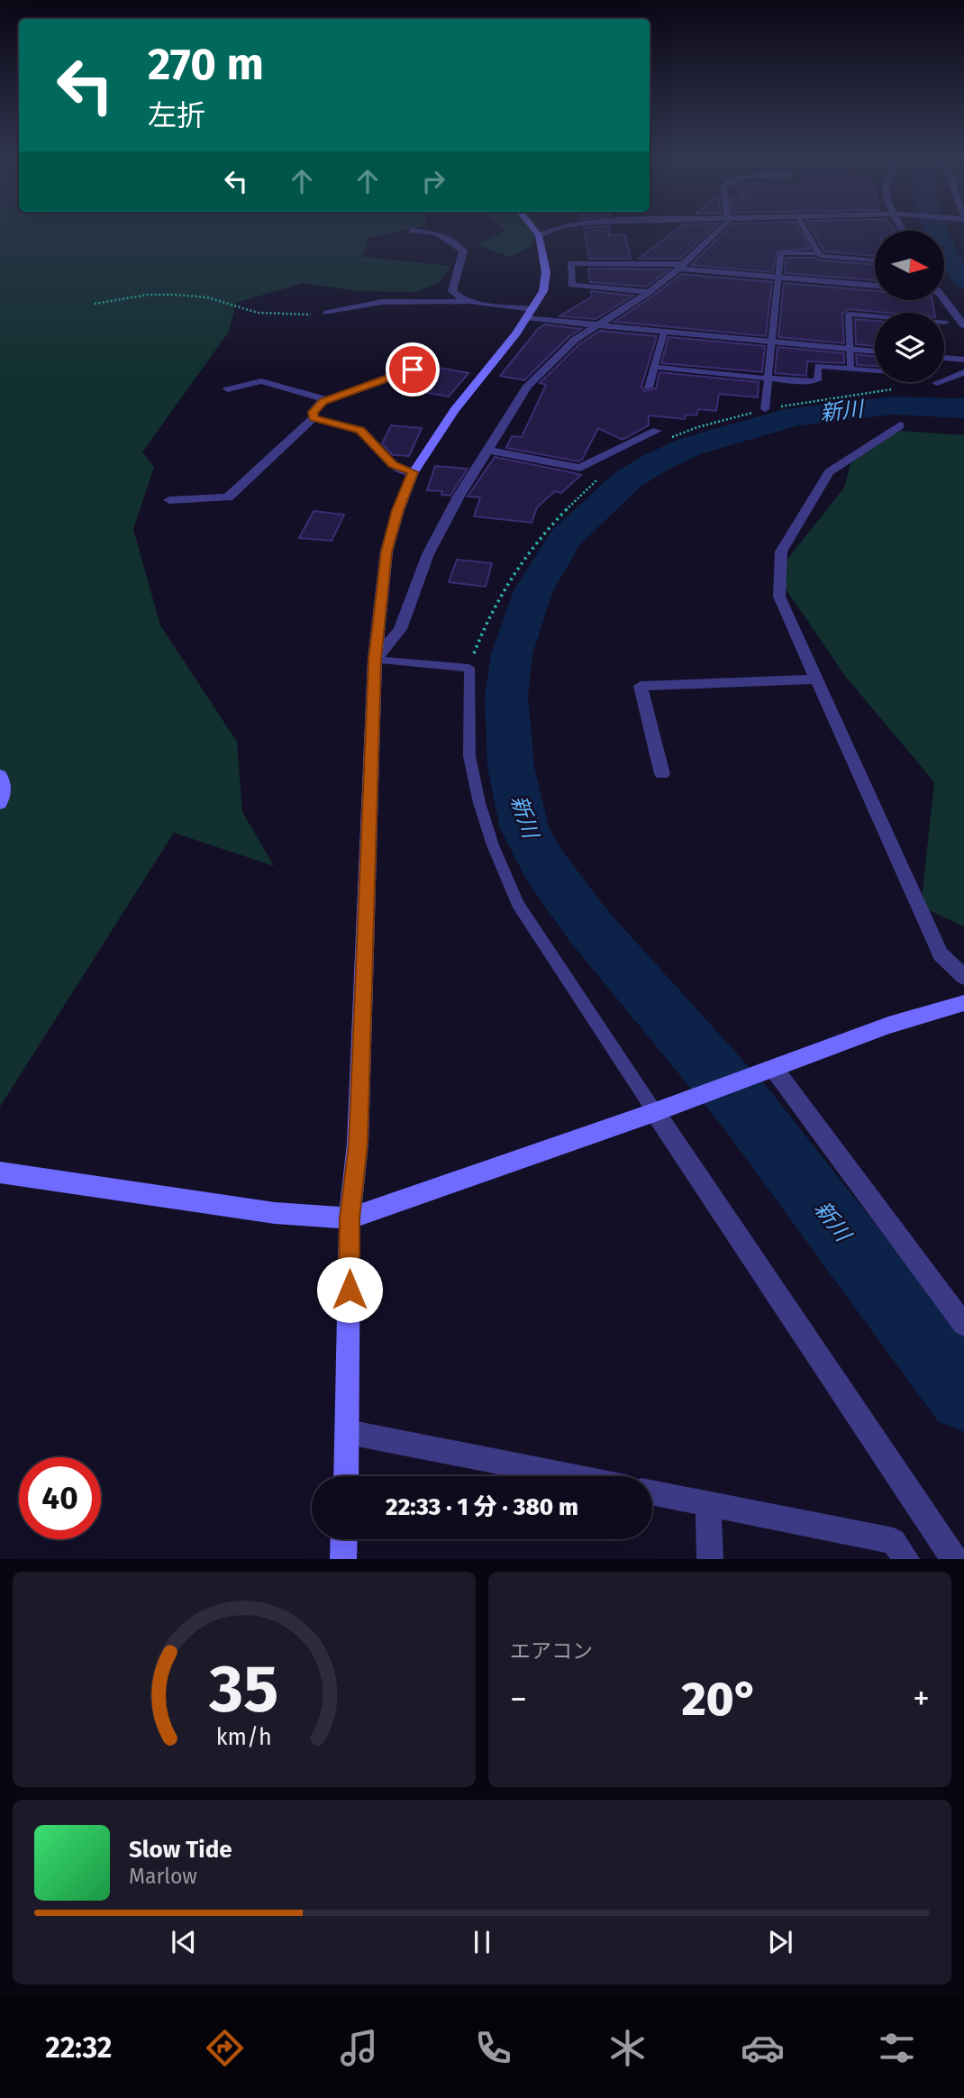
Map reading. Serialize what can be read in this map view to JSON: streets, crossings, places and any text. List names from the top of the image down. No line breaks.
{"water":["新川"],"north":"right","page":{"turn":["270 m","左折"],"limit":"40","trip":"22:33 · 1 分 · 380 m","tile":"エアコン","heat":["−","20°","+"],"song":["Slow Tide","Marlow"],"tabs":"22:32","gauge":["35","km/h"]}}
